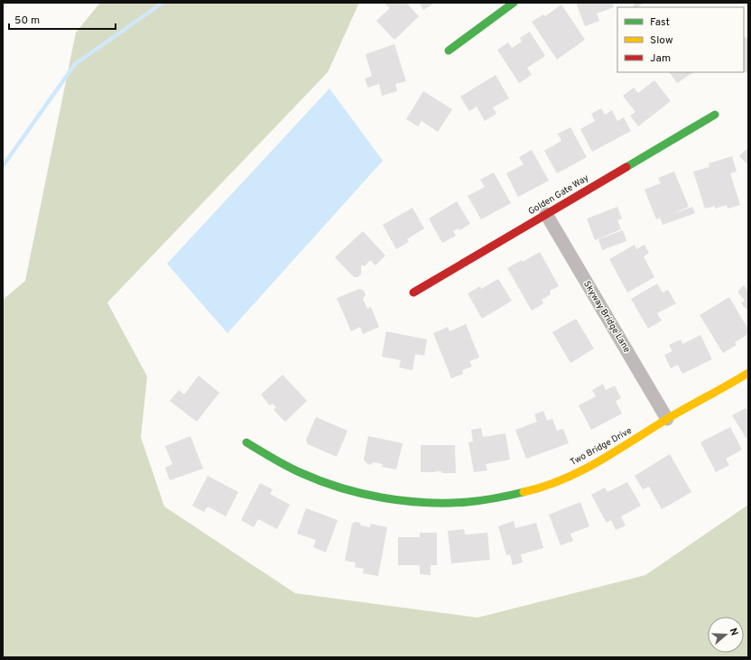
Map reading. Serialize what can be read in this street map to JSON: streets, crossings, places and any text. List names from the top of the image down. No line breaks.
{"streets":{"street":["Golden Gate Way","Skyway Bridge Lane","Two Bridge Drive"]},"crossings":[["Golden Gate Way","Skyway Bridge Lane"],["Skyway Bridge Lane","Two Bridge Drive"]],"legend":["Fast","Slow","Jam"],"scale_bar":"50 m","north":"right"}
